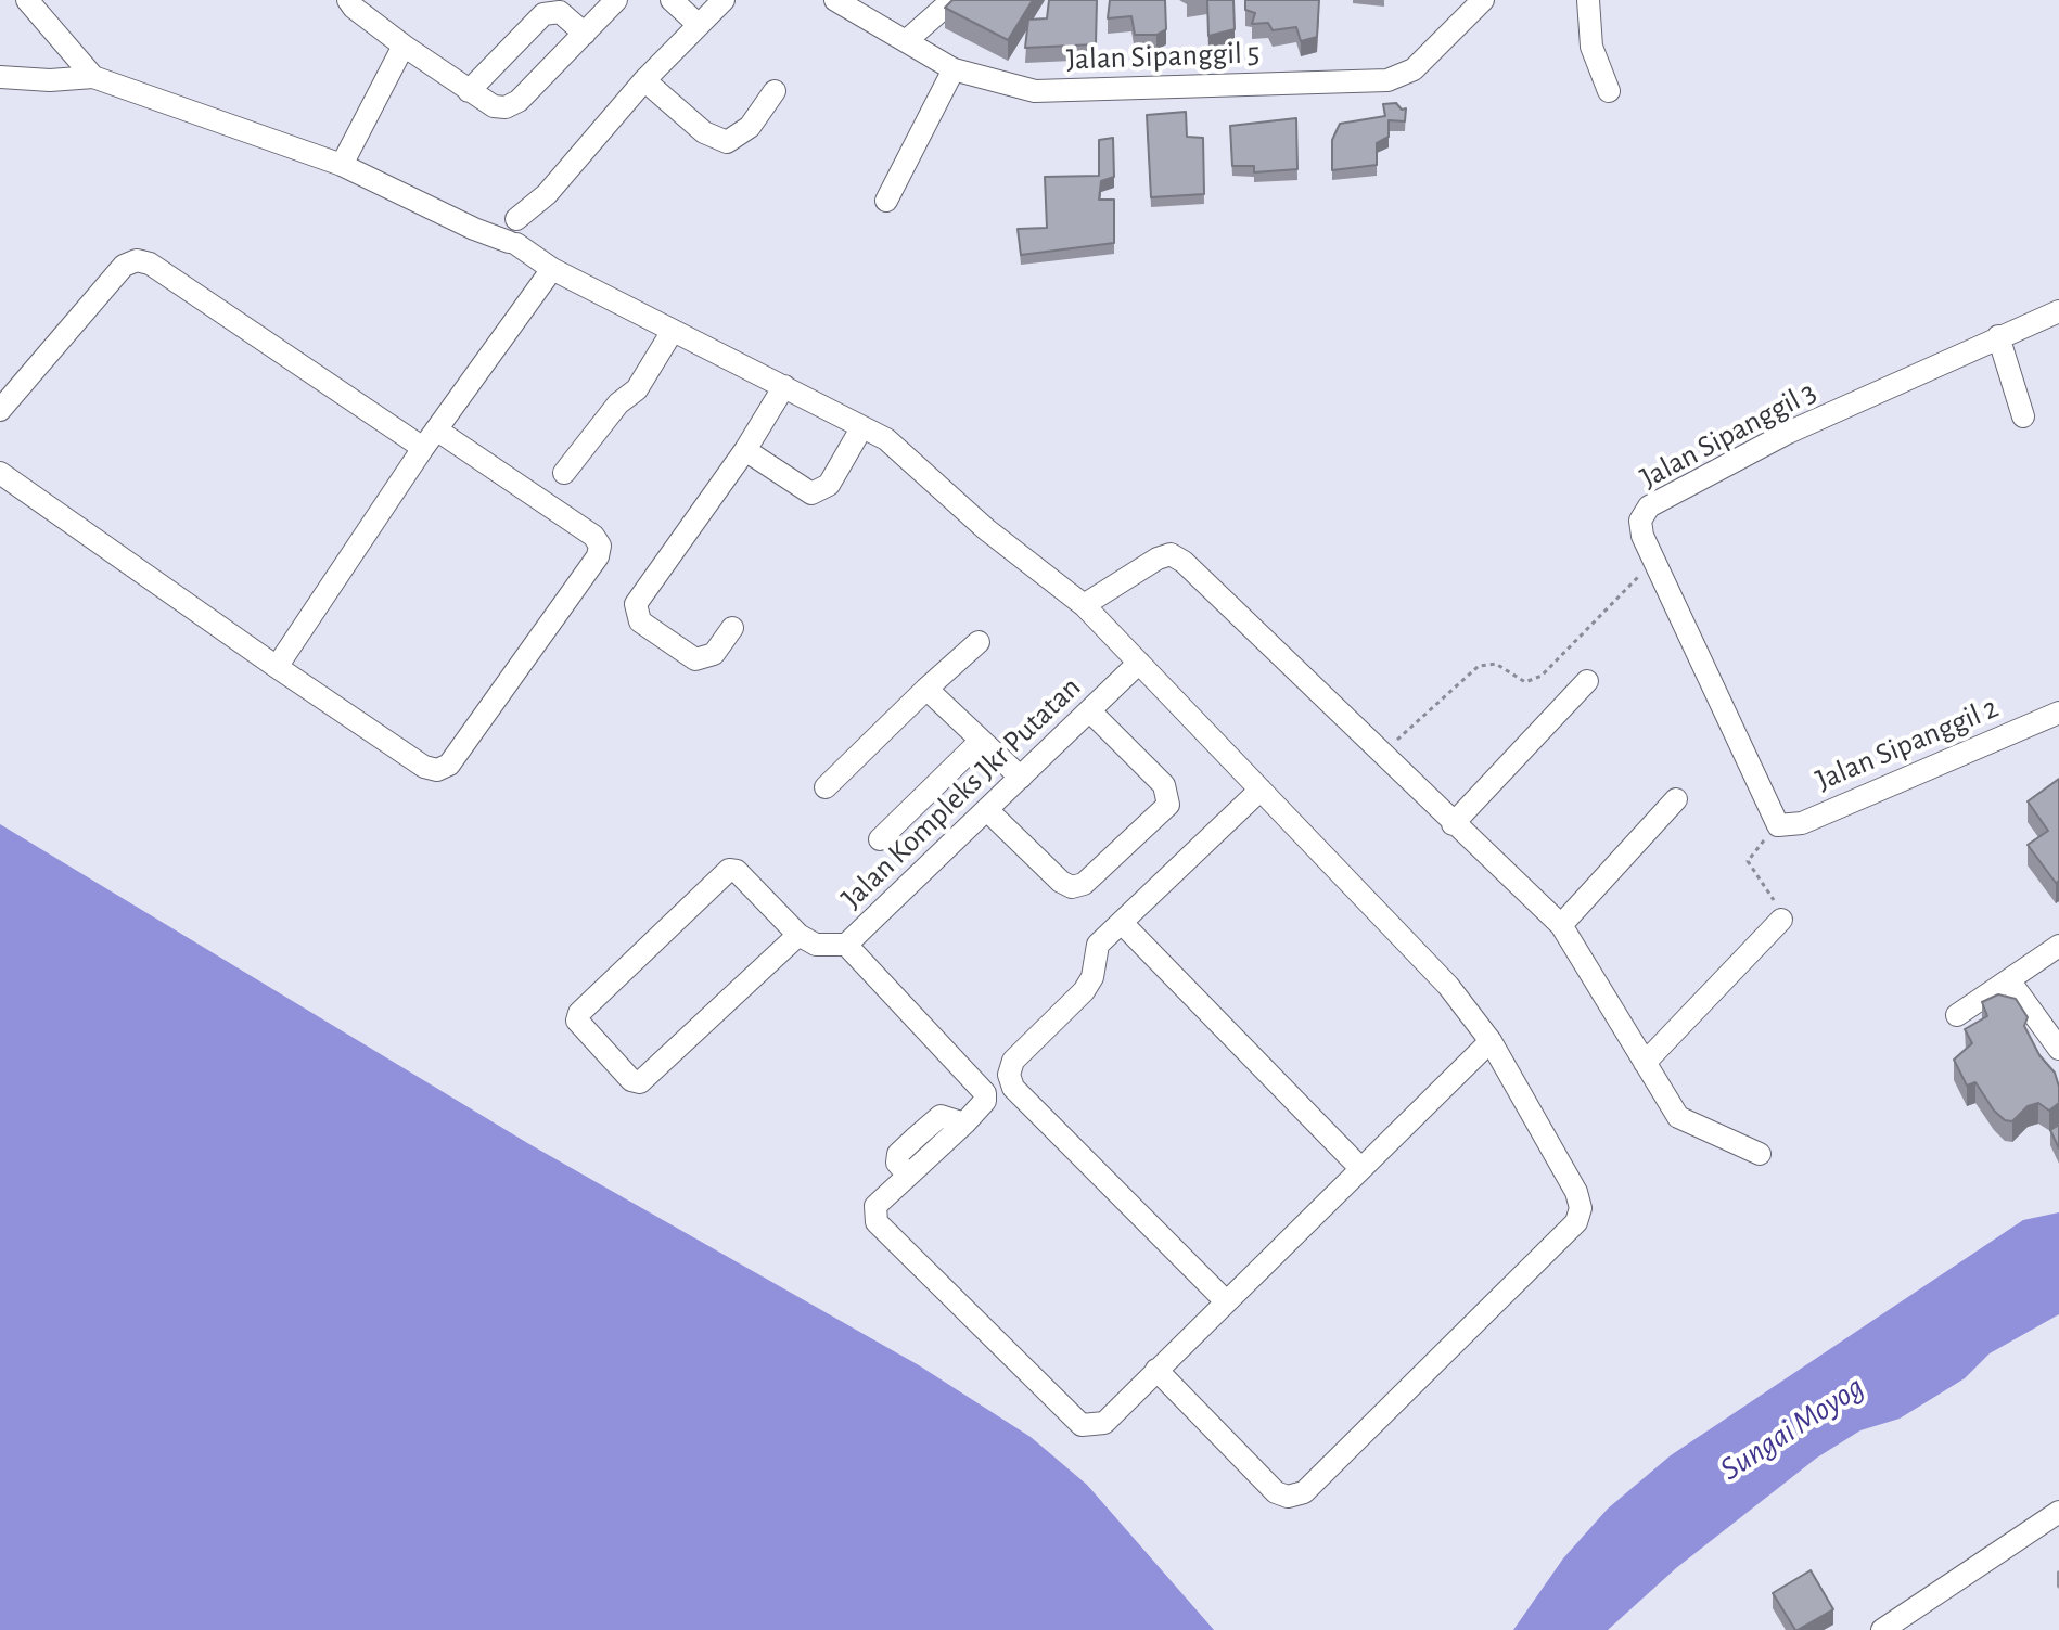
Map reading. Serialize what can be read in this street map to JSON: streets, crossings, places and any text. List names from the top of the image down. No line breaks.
{"streets":{"street":["Jalan Sipanggil 5","Jalan Sipanggil 3","Jalan Sipanggil 2","Jalan Kompleks Jkr Putatan"]},"crossings":[["Jalan Sipanggil 3","Jalan Sipanggil 2"]],"water":["Sungai Moyog"]}
